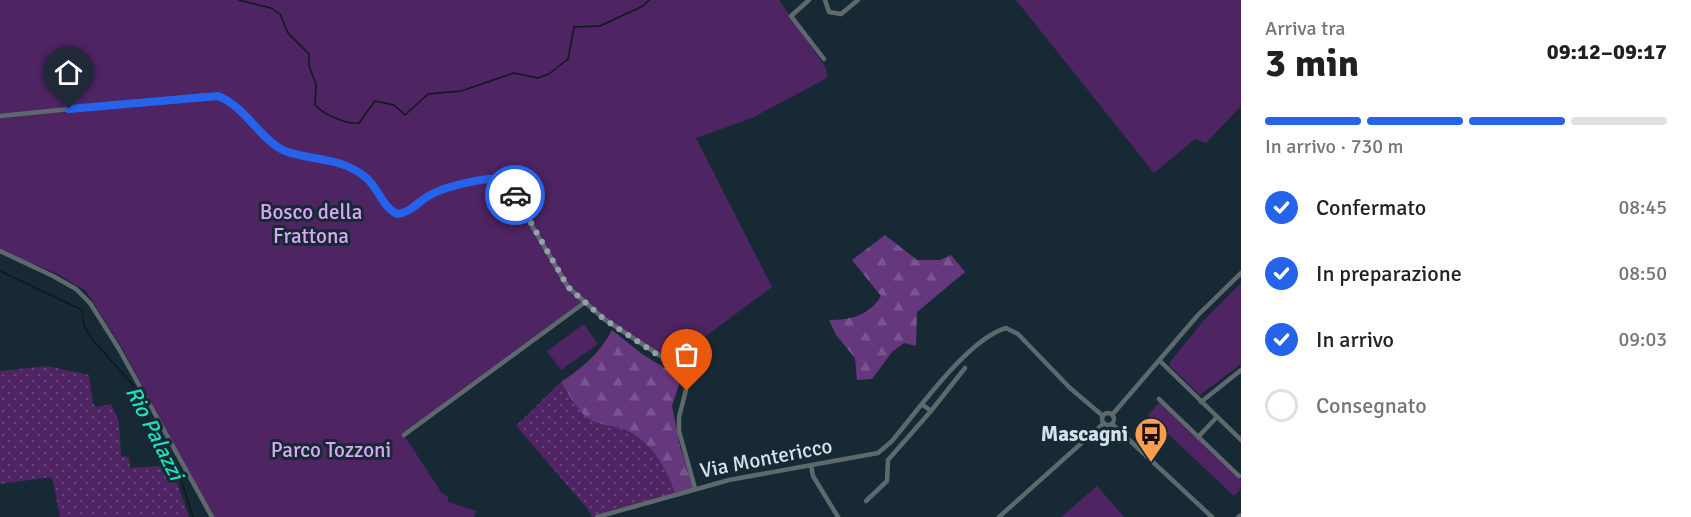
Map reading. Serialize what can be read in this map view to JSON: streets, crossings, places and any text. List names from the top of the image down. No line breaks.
{"streets":{"street":["Via Montericco"]},"water":["Rio Palazzi"],"parks":["Bosco della Frattona","Parco Tozzoni"],"places":{"bus stop":["Mascagni"]},"page":{"heading":["3 min","Arriva tra","09:12–09:17"],"bar":"In arrivo · 730 m","list":[["Confermato","08:45"],["In preparazione","08:50"],["In arrivo","09:03"],"Consegnato"]}}
